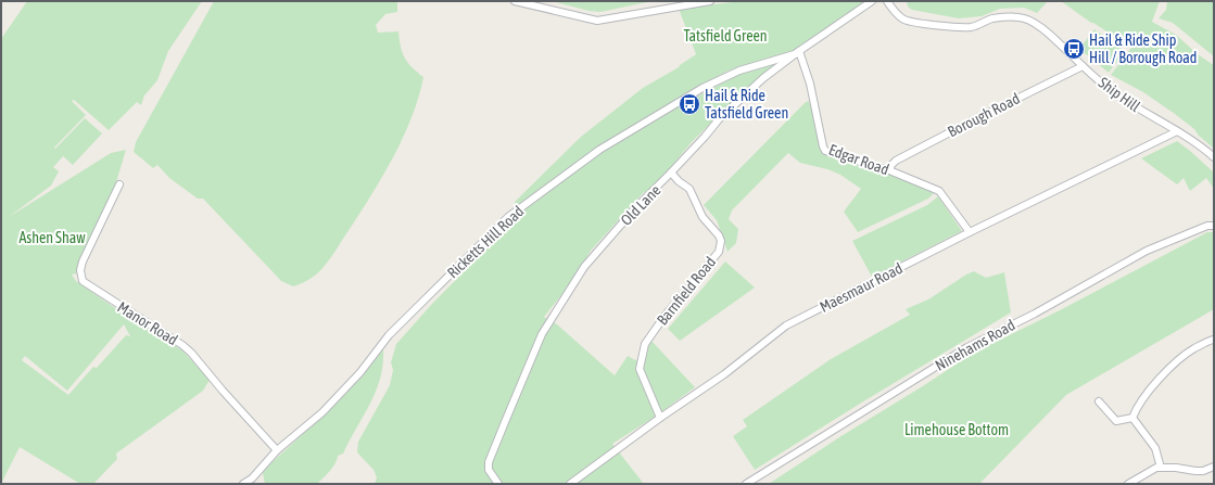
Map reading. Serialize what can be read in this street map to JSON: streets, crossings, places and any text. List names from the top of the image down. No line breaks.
{"streets":{"street":["Ship Hill","Borough Road","Edgar Road","Old Lane","Ricketts Hill Road","Maesmaur Road","Barnfield Road","Manor Road","Ninehams Road"]},"crossings":[["Ship Hill","Borough Road"],["Ship Hill","Maesmaur Road"],["Borough Road","Edgar Road"],["Edgar Road","Old Lane"],["Edgar Road","Ricketts Hill Road"],["Edgar Road","Maesmaur Road"],["Old Lane","Ricketts Hill Road"],["Old Lane","Barnfield Road"],["Ricketts Hill Road","Manor Road"],["Maesmaur Road","Barnfield Road"]],"parks":["Tatsfield Green","Ashen Shaw","Limehouse Bottom"],"places":{"bus stop":["Hail & Ride Ship Hill / Borough Road","Hail & Ride Tatsfield Green"]}}
